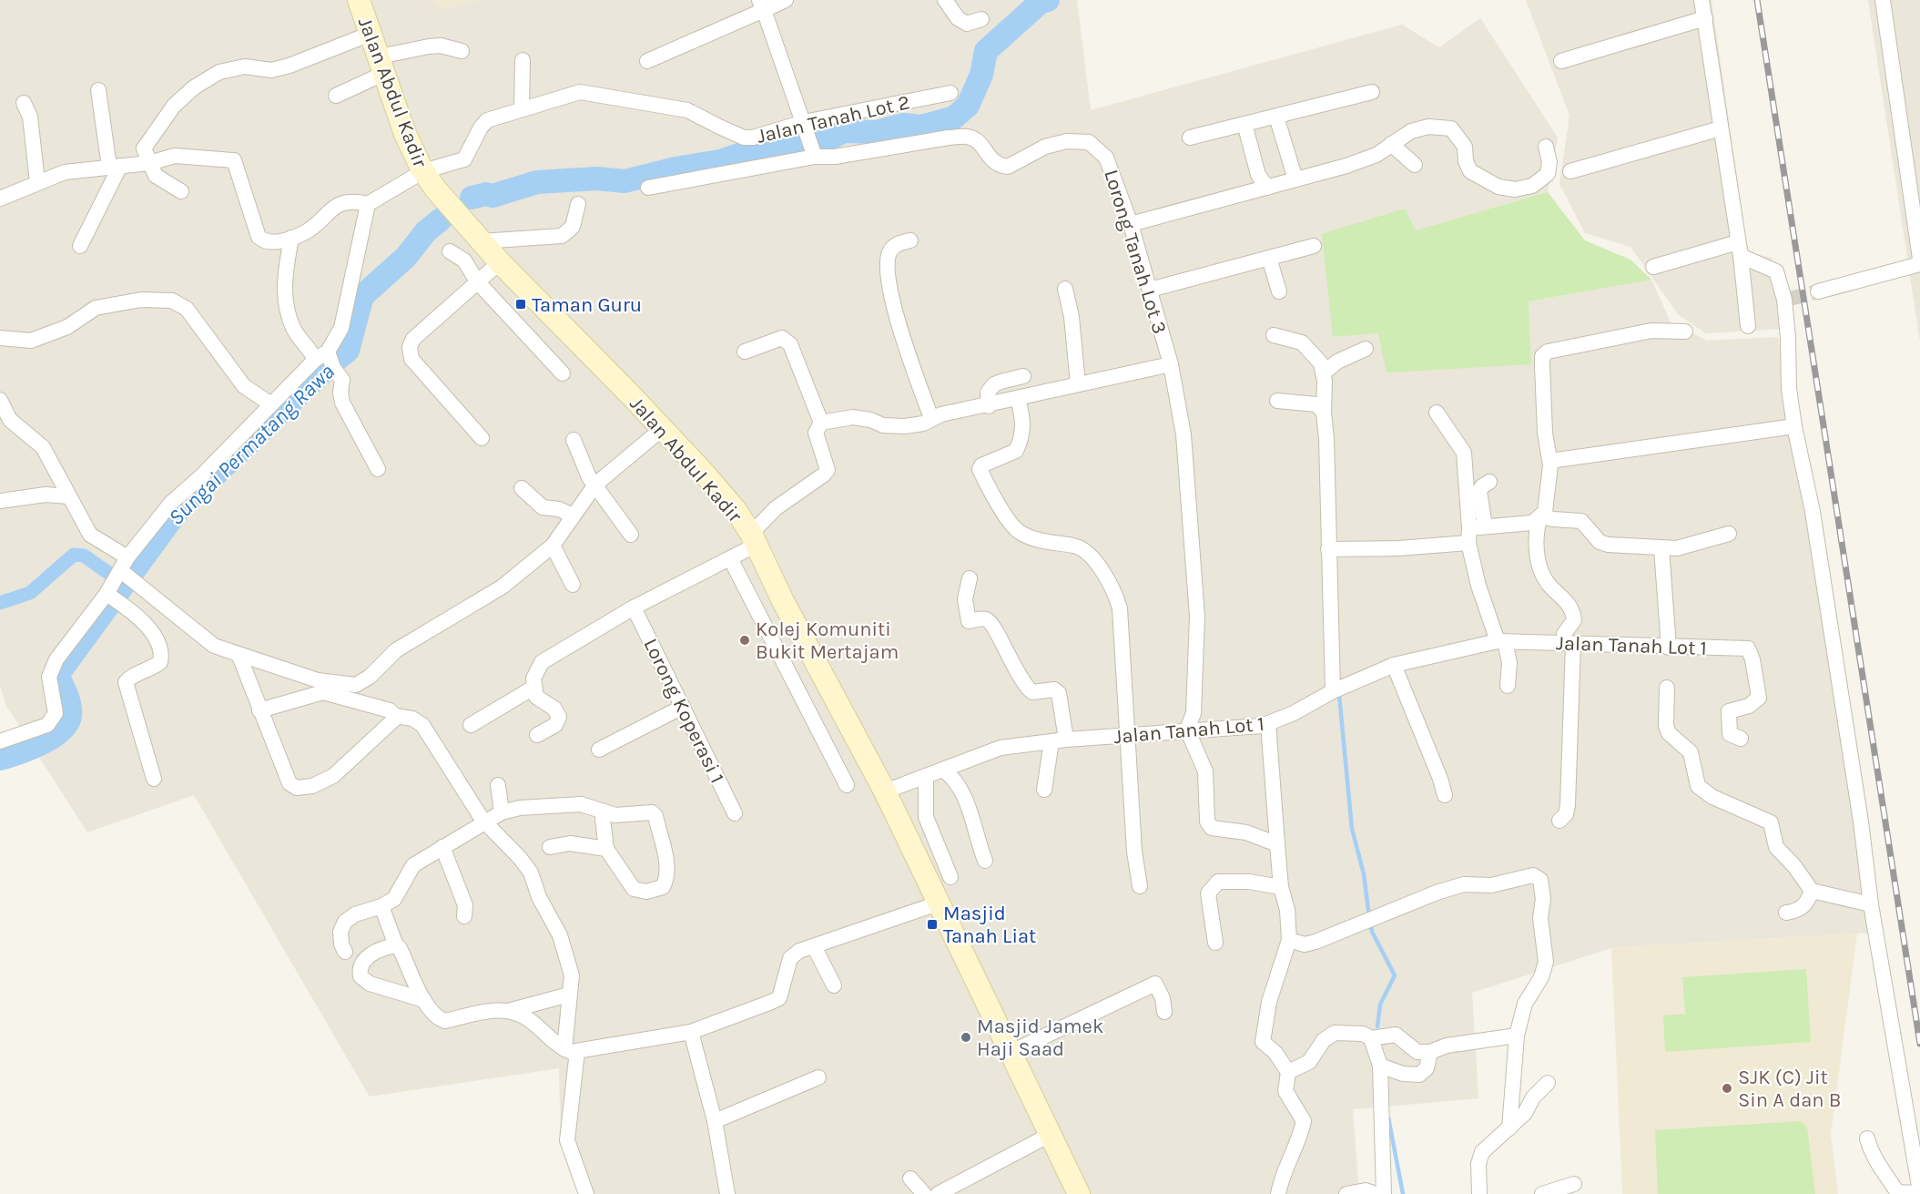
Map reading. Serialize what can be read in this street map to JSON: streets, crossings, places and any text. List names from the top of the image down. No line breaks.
{"streets":{"main road":["Jalan Abdul Kadir"],"street":["Jalan Tanah Lot 2","Lorong Tanah Lot 3","Jalan Tanah Lot 1","Lorong Koperasi 1"]},"crossings":[["Jalan Abdul Kadir","Jalan Tanah Lot 2"],["Jalan Abdul Kadir","Jalan Tanah Lot 1"],["Lorong Tanah Lot 3","Jalan Tanah Lot 1"]],"water":["Sungai Permatang Rawa"],"places":{"transit":["Taman Guru","Masjid Tanah Liat"],"other":["Kolej Komuniti Bukit Mertajam","Masjid Jamek Haji Saad","SJK (C) Jit Sin A dan B"]}}
